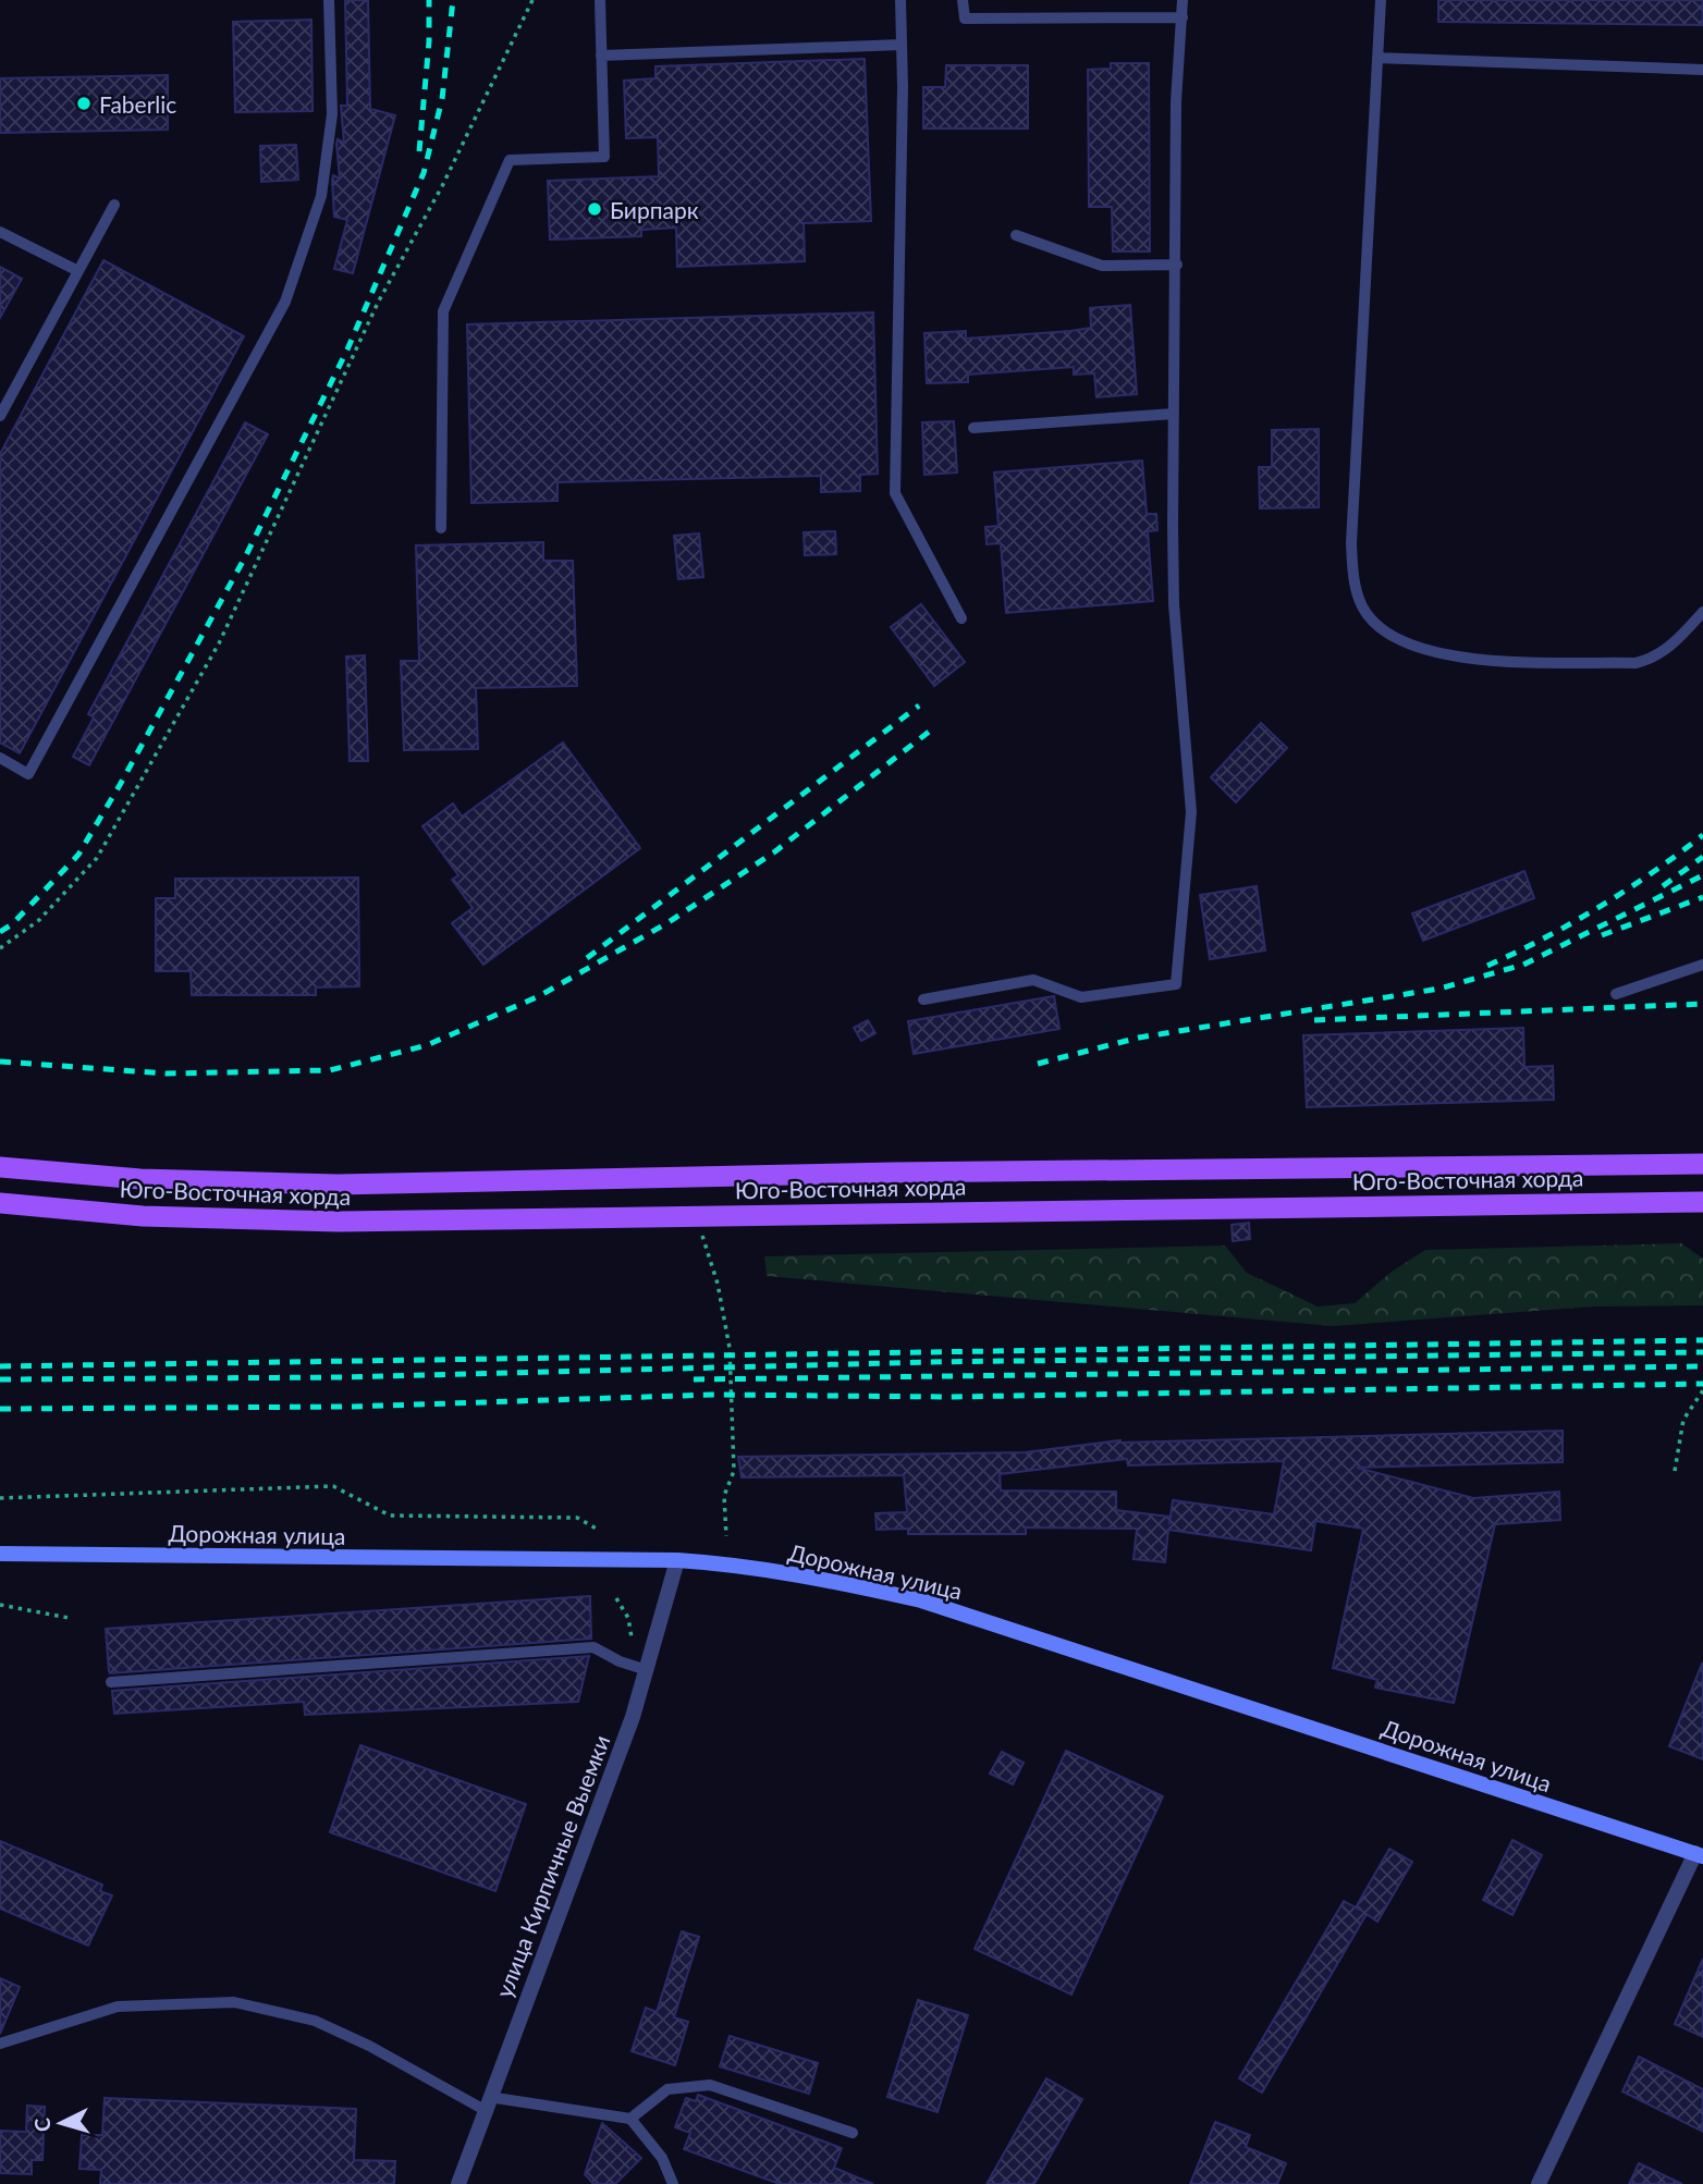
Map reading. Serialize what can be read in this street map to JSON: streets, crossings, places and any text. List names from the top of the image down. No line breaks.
{"streets":{"main road":["Юго-Восточная хорда","Дорожная улица"],"street":["улица Кирпичные Выемки"]},"crossings":[["Дорожная улица","улица Кирпичные Выемки"]],"places":["Faberlic","Бирпарк"],"north":"left"}
